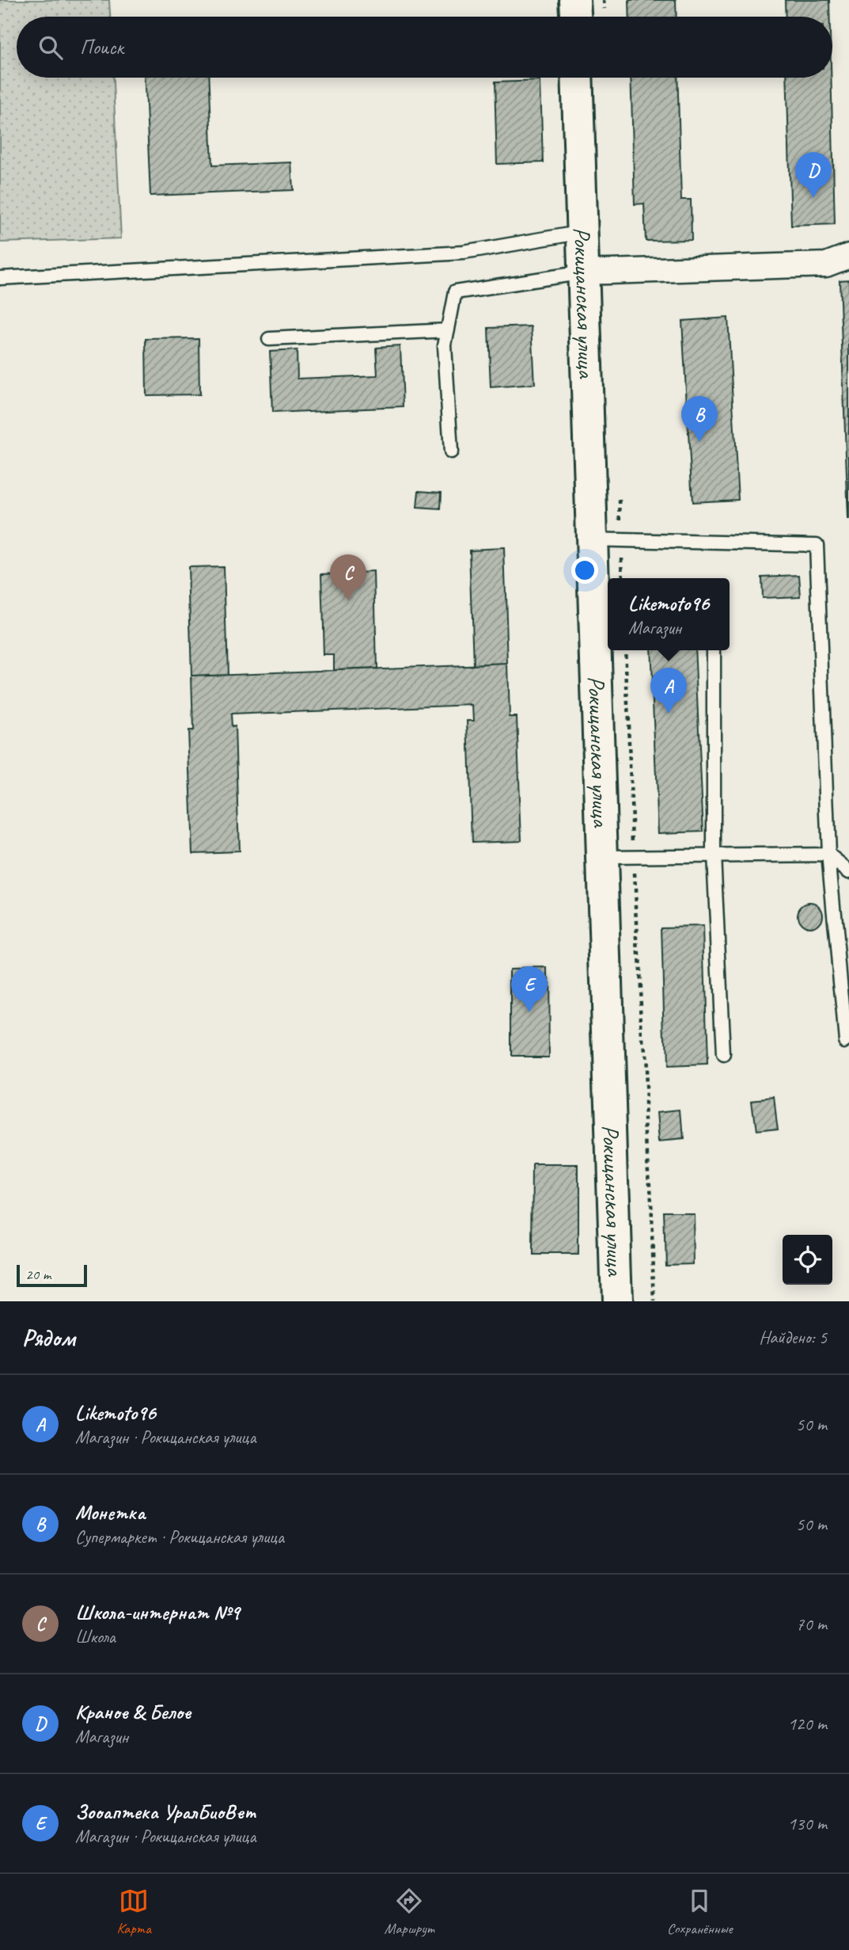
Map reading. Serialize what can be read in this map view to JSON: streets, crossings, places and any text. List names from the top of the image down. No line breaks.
{"streets":{"street":["Рокицанская улица"]},"scale_bar":"20 m","page":{"search":"Поиск","pins":["D","B","C","A","E"],"popup":["Likemoto96","Магазин"],"scale":"20 m","heading":["Рядом","Найдено: 5"],"list":[{"mark":"A","name":"Likemoto96","note":"Магазин · Рокицанская улица","value":"50 m"},{"mark":"B","name":"Монетка","note":"Супермаркет · Рокицанская улица","value":"50 m"},{"mark":"C","name":"Школа-интернат №9","note":"Школа","value":"70 m"},{"mark":"D","name":"Краное & Белое","note":"Магазин","value":"120 m"},{"mark":"E","name":"Зооаптека УралБиоВет","note":"Магазин · Рокицанская улица","value":"130 m"}],"nav":["Карта","Маршрут","Сохранённые"]}}
